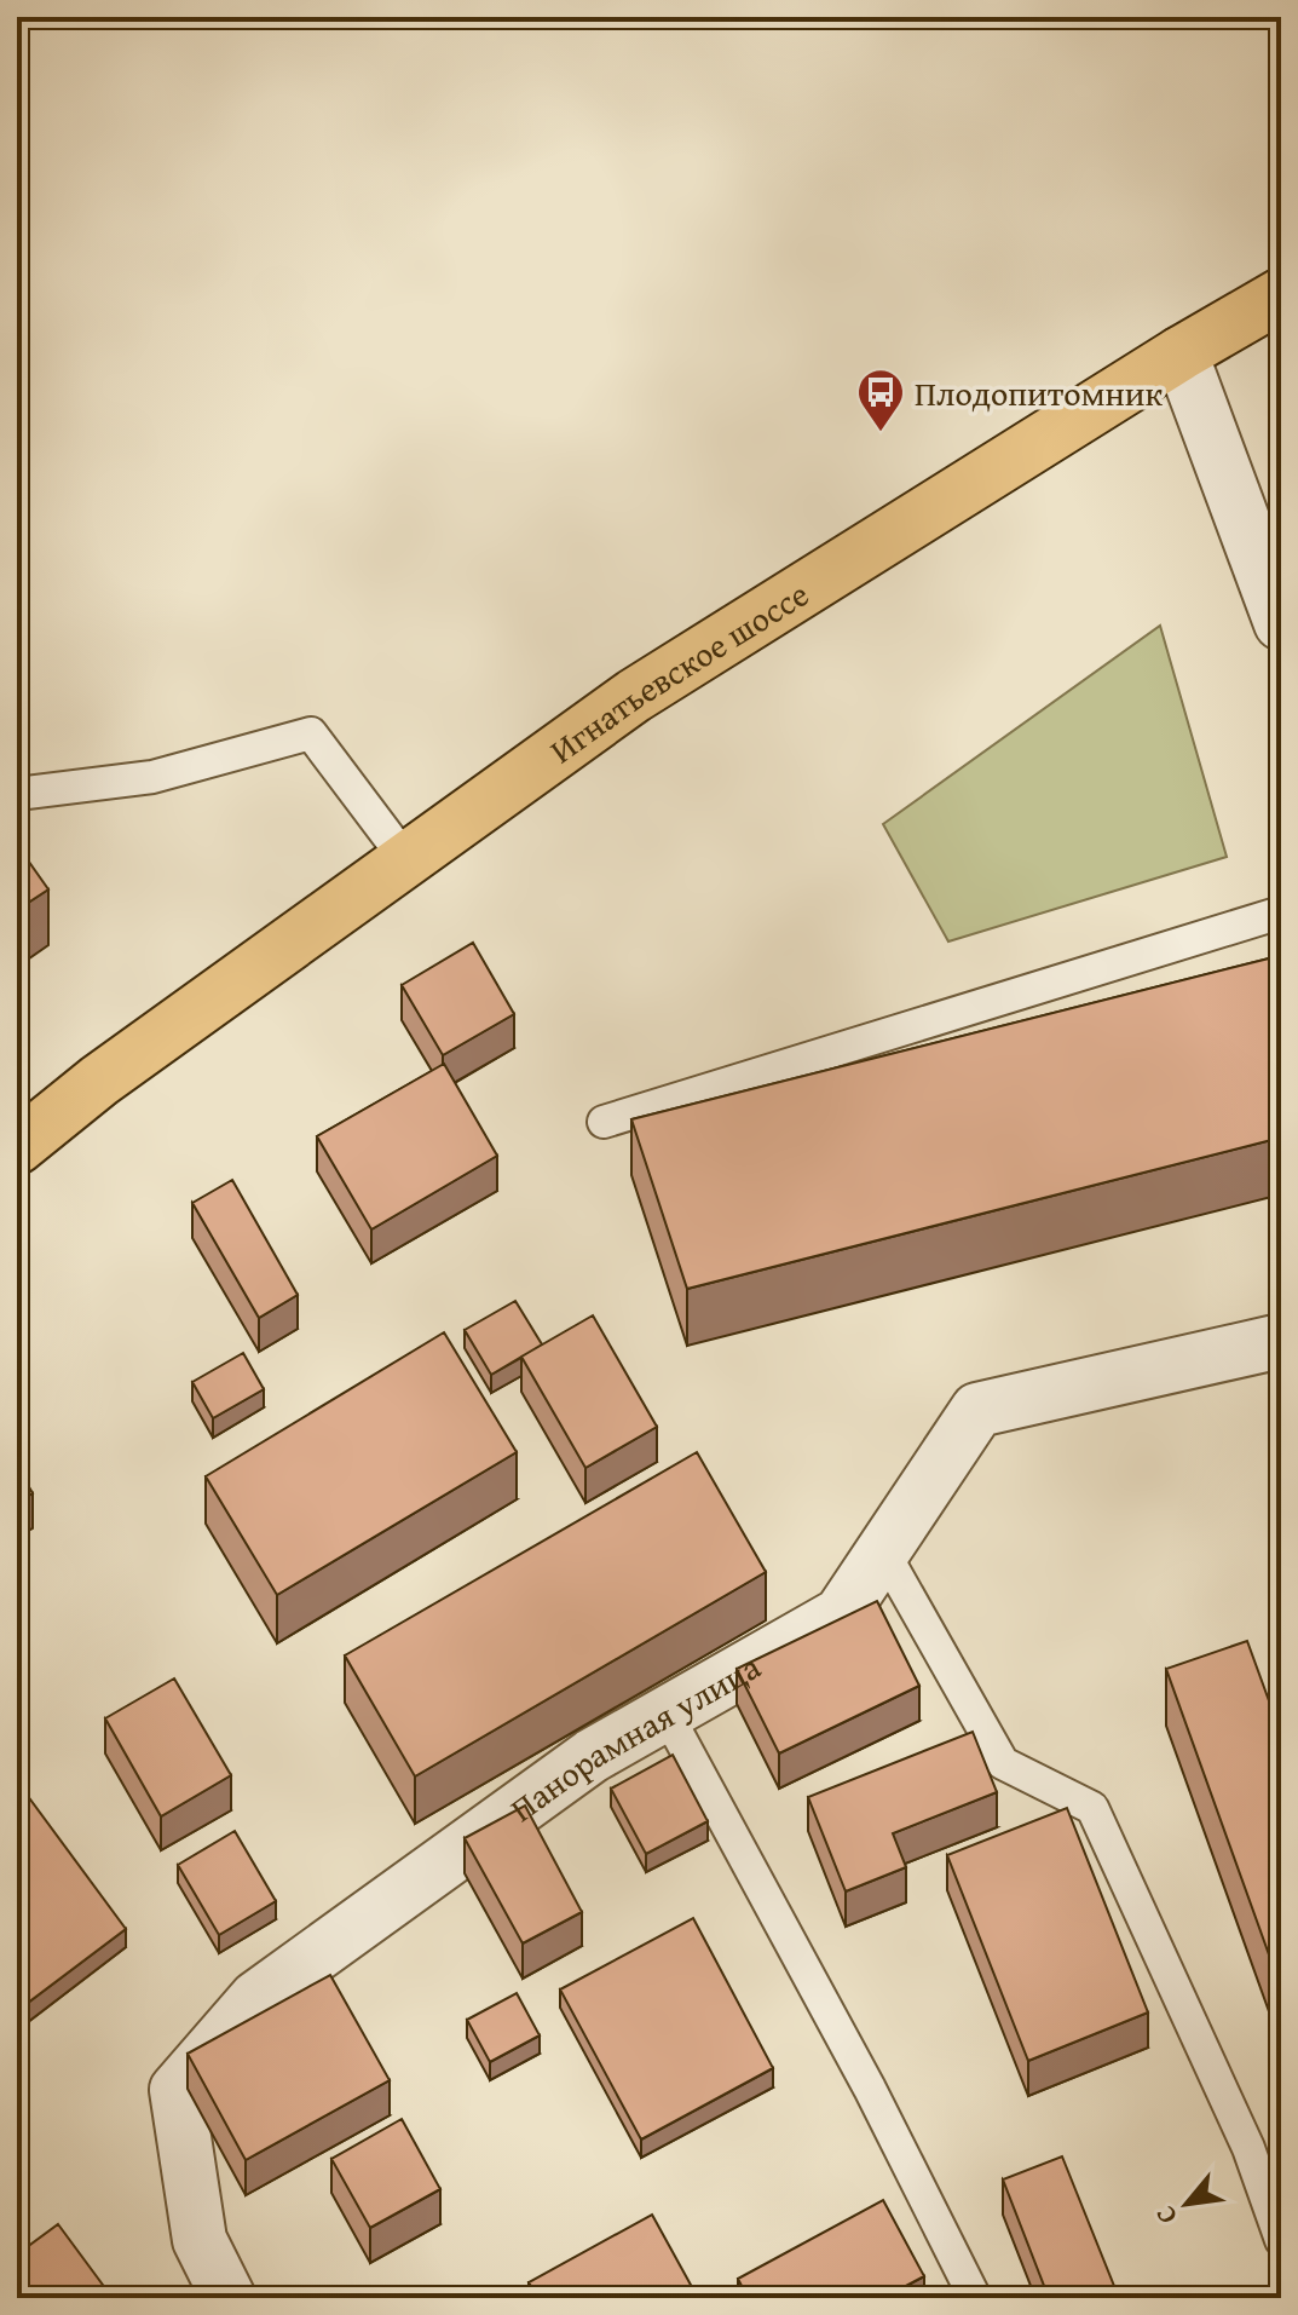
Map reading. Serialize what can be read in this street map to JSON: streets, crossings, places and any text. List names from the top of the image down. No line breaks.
{"streets":{"main road":["Игнатьевское шоссе"],"street":["Панорамная улица"]},"places":{"bus stop":["Плодопитомник"]},"north":"bottom left"}
